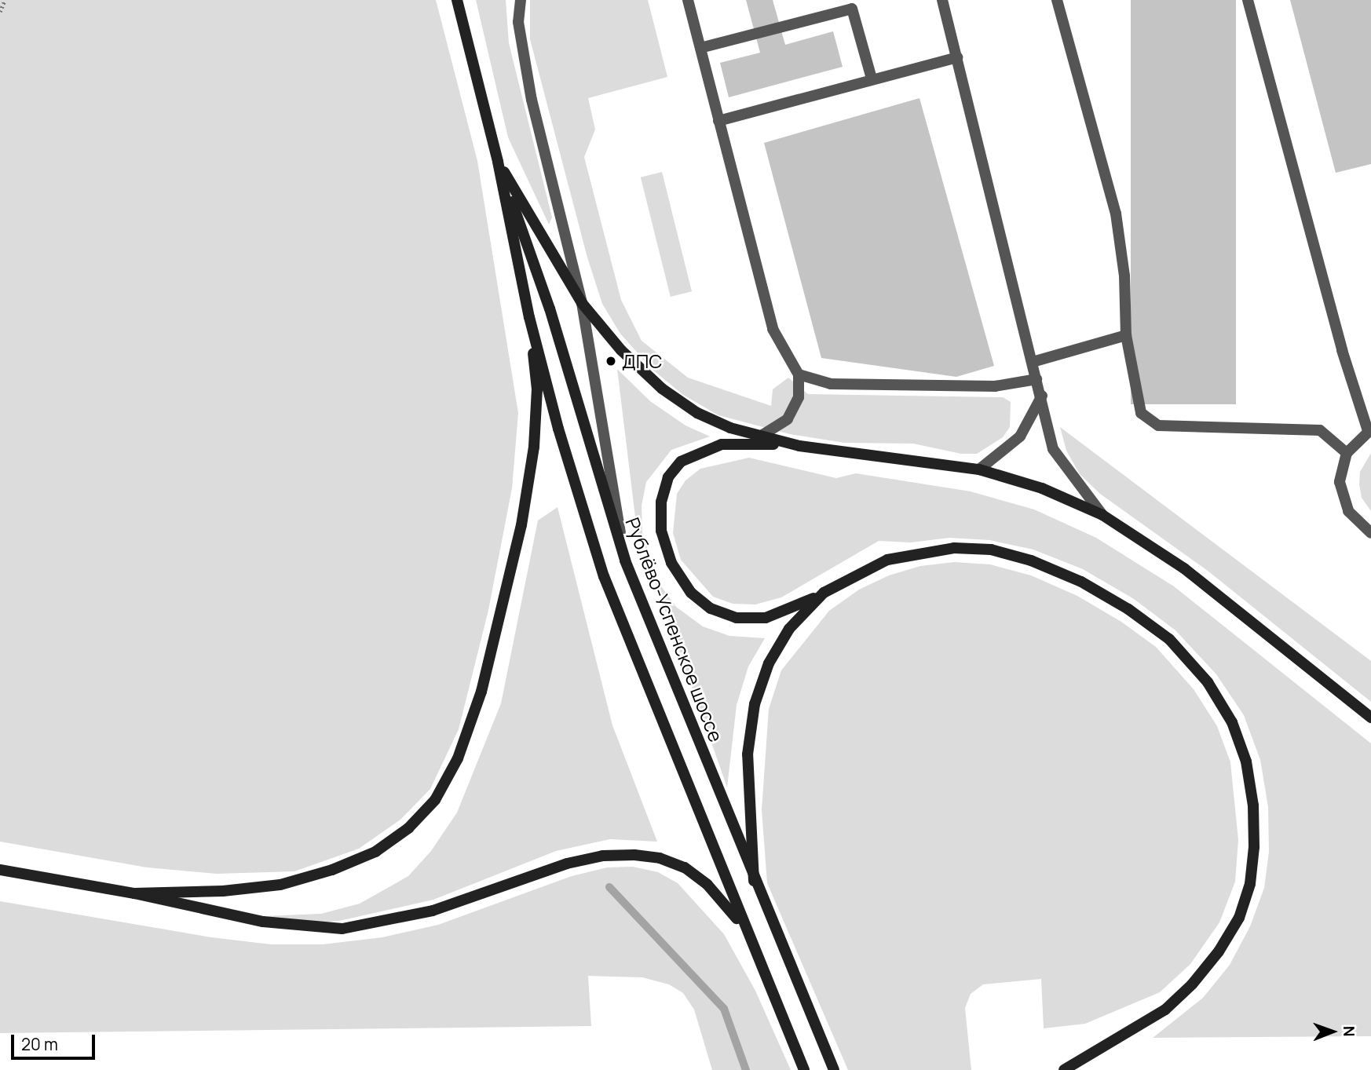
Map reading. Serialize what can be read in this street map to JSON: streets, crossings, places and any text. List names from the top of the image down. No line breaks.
{"streets":{"main road":["Рублёво-Успенское шоссе"]},"places":["ДПС"],"scale_bar":"20 m","north":"right"}
